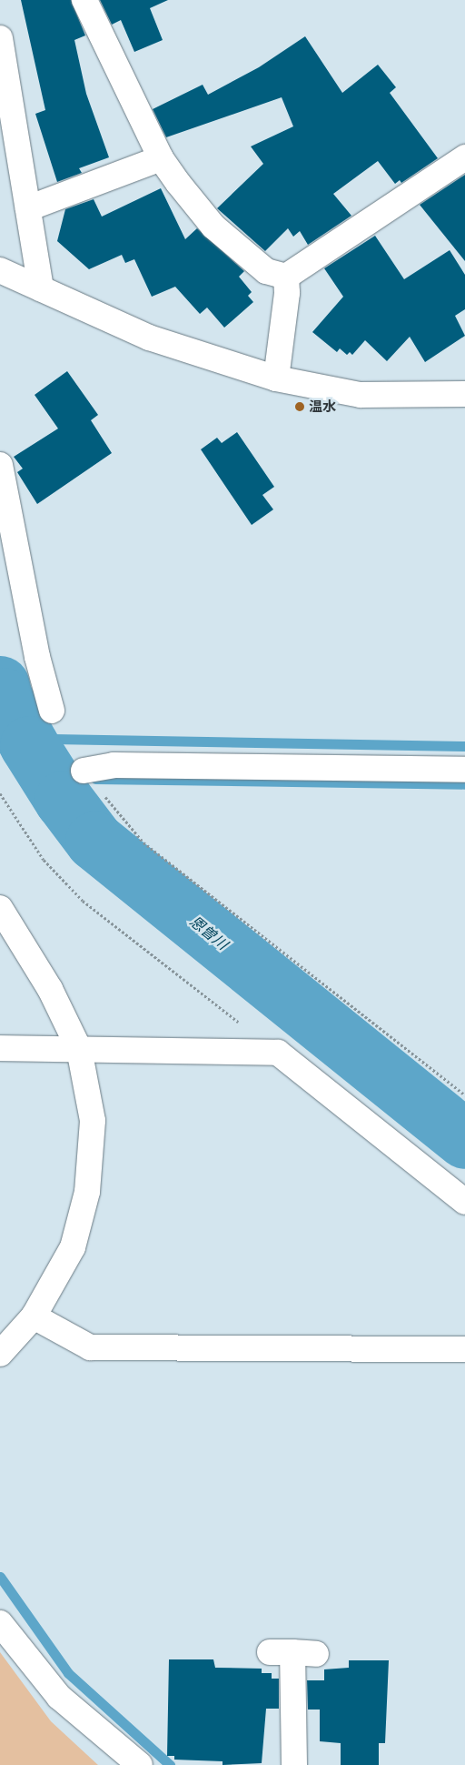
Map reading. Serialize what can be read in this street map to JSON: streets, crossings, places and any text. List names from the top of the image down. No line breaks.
{"water":["恩曽川"],"places":["温水"]}
